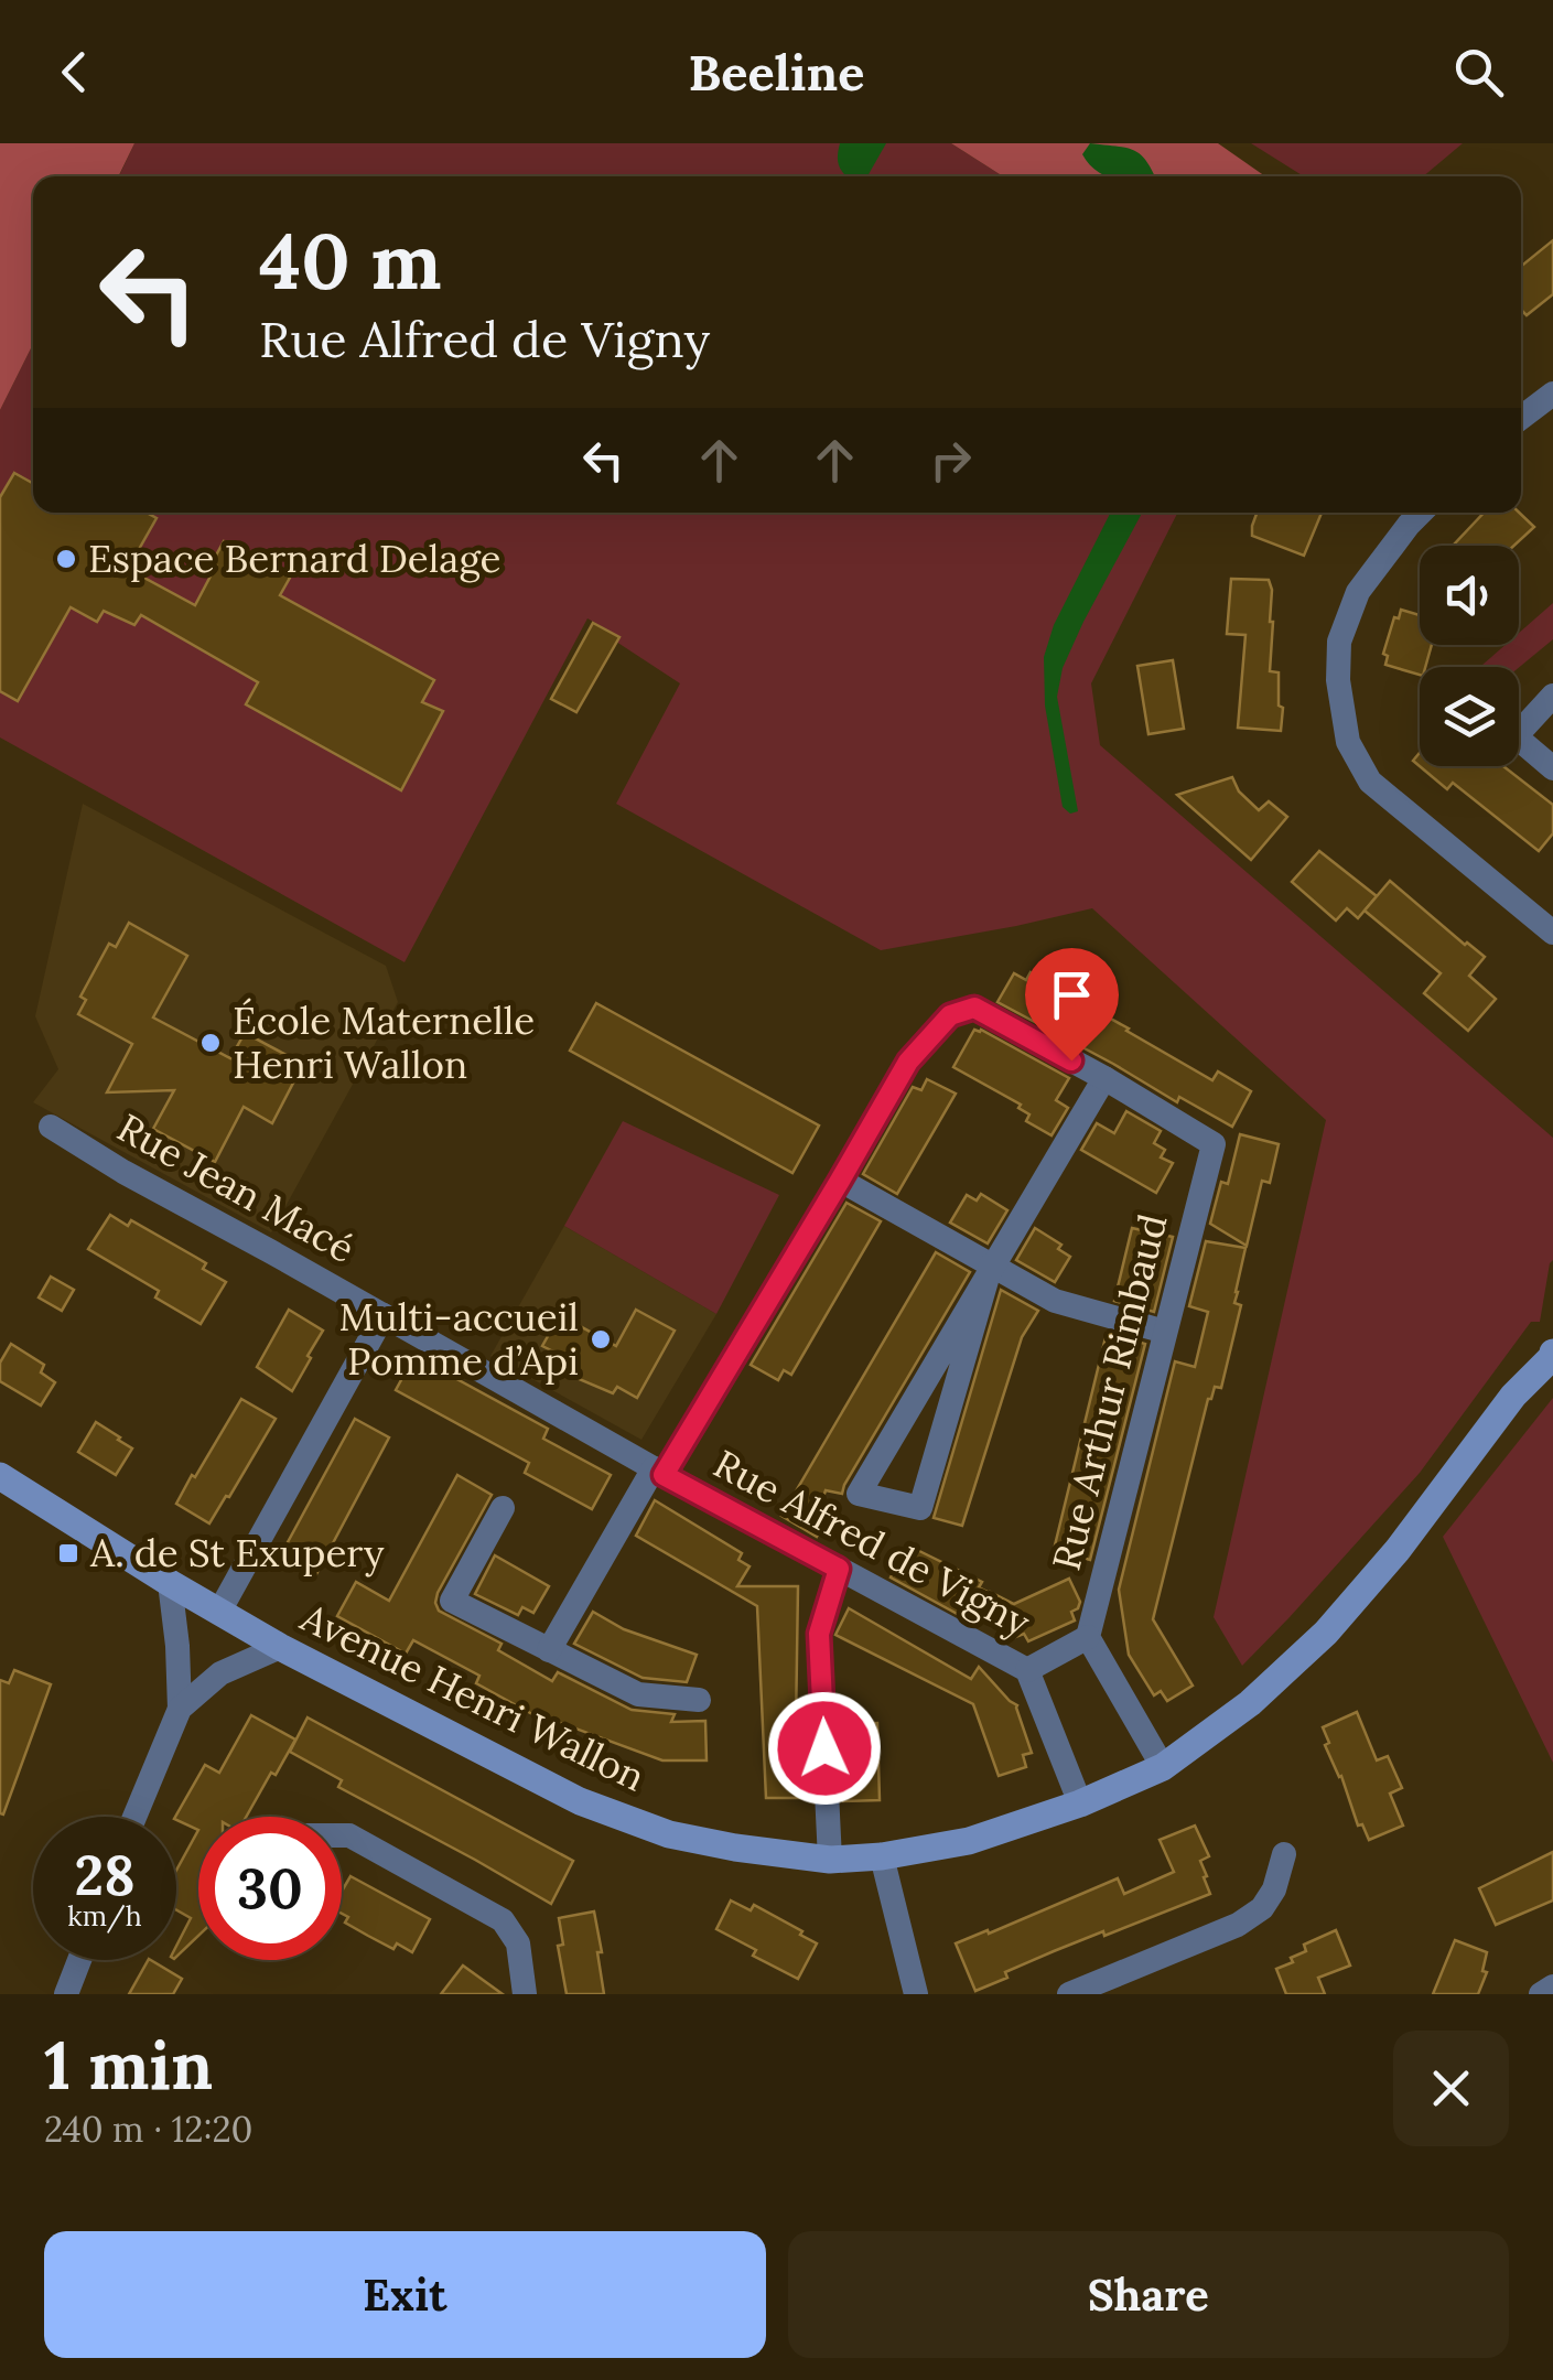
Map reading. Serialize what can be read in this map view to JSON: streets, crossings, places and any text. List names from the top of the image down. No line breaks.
{"streets":{"street":["Rue Jean Macé","Rue Arthur Rimbaud","Rue Alfred de Vigny","Avenue Henri Wallon"]},"crossings":[["Rue Jean Macé","Rue Alfred de Vigny"],["Rue Alfred de Vigny","Avenue Henri Wallon"]],"places":{"other":["Espace Bernard Delage","École Maternelle Henri Wallon","Multi-accueil Pomme d’Api"],"transit":["A. de St Exupery"]},"page":{"header":"Beeline","turn":["40 m","Rue Alfred de Vigny"],"speed":"28 km/h","limit":"30","heading":["1 min","240 m · 12:20"],"buttons":["Exit","Share"]}}
